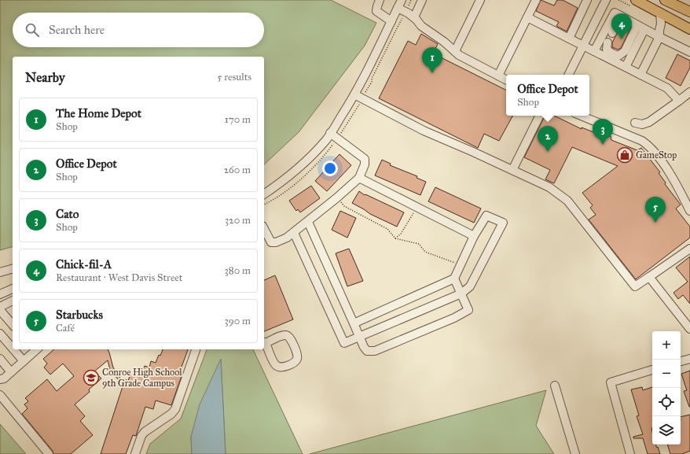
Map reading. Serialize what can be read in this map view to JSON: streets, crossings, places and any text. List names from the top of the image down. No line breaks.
{"places":{"shop":["GameStop"],"school or university":["Conroe High School 9th Grade Campus"]},"page":{"search":"Search here","pins":["4","1","3","2","5"],"heading":["Nearby","5 results"],"popup":["Office Depot","Shop"],"list":[{"mark":"1","name":"The Home Depot","note":"Shop","value":"170 m"},{"mark":"2","name":"Office Depot","note":"Shop","value":"260 m"},{"mark":"3","name":"Cato","note":"Shop","value":"320 m"},{"mark":"4","name":"Chick-fil-A","note":"Restaurant · West Davis Street","value":"380 m"},{"mark":"5","name":"Starbucks","note":"Café","value":"390 m"}],"map_buttons":["+","−"]}}
